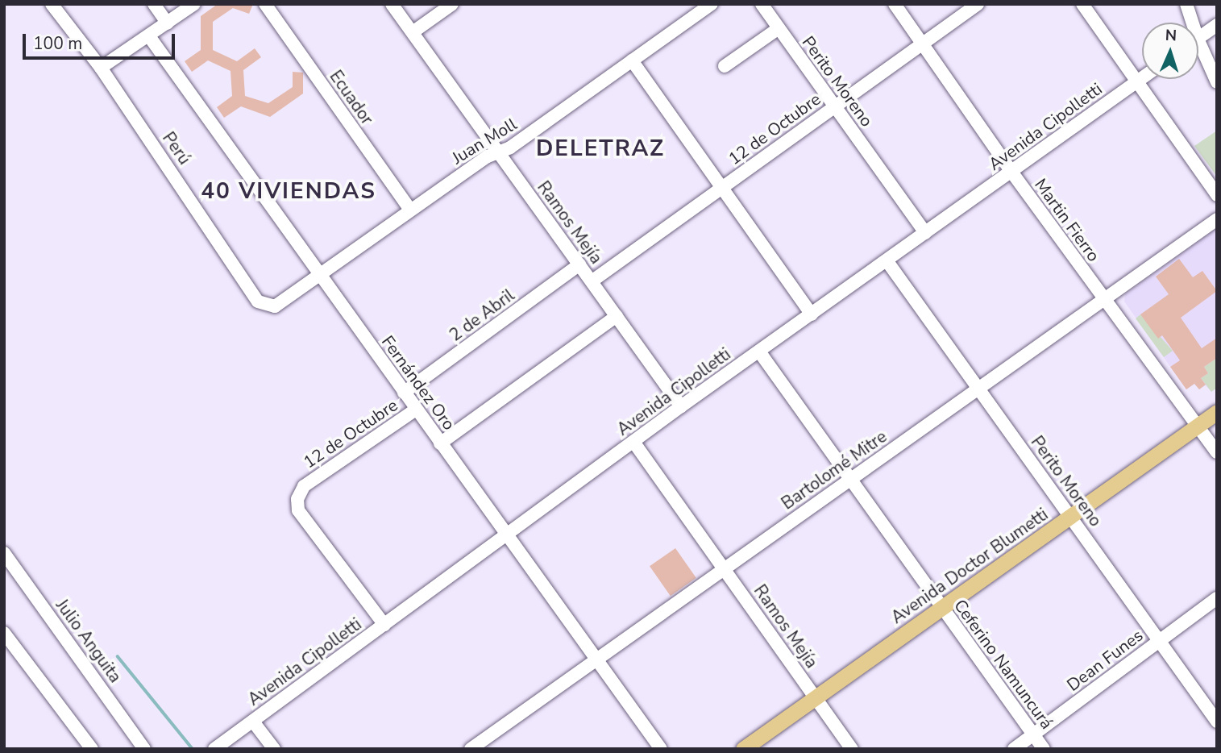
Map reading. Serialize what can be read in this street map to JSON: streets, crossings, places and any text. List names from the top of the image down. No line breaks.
{"streets":{"main road":["Avenida Doctor Blumetti"],"street":["Perito Moreno","Ecuador","Avenida Cipolletti","12 de Octubre","Juan Moll","Perú","Martin Fierro","Ramos Mejía","2 de Abril","Fernández Oro","Bartolomé Mitre","Julio Anguita","Dean Funes","Ceferino Namuncurá"]},"crossings":[["Perito Moreno","Avenida Cipolletti"],["Perito Moreno","12 de Octubre"],["Perito Moreno","Bartolomé Mitre"],["Perito Moreno","Avenida Doctor Blumetti"],["Perito Moreno","Dean Funes"],["Ecuador","Juan Moll"],["Avenida Cipolletti","12 de Octubre"],["Avenida Cipolletti","Martin Fierro"],["Avenida Cipolletti","Ramos Mejía"],["Avenida Cipolletti","Fernández Oro"],["Avenida Cipolletti","Ceferino Namuncurá"],["12 de Octubre","Martin Fierro"],["12 de Octubre","Ramos Mejía"],["12 de Octubre","Fernández Oro"],["Juan Moll","Perú"],["Juan Moll","Ramos Mejía"],["Juan Moll","Fernández Oro"],["Martin Fierro","Bartolomé Mitre"],["Martin Fierro","Avenida Doctor Blumetti"],["Ramos Mejía","2 de Abril"],["Ramos Mejía","Bartolomé Mitre"],["Ramos Mejía","Avenida Doctor Blumetti"],["2 de Abril","Fernández Oro"],["Fernández Oro","Bartolomé Mitre"],["Bartolomé Mitre","Ceferino Namuncurá"],["Avenida Doctor Blumetti","Ceferino Namuncurá"],["Dean Funes","Ceferino Namuncurá"]],"districts":["DELETRAZ","40 VIVIENDAS"],"scale_bar":"100 m","north":"top"}
